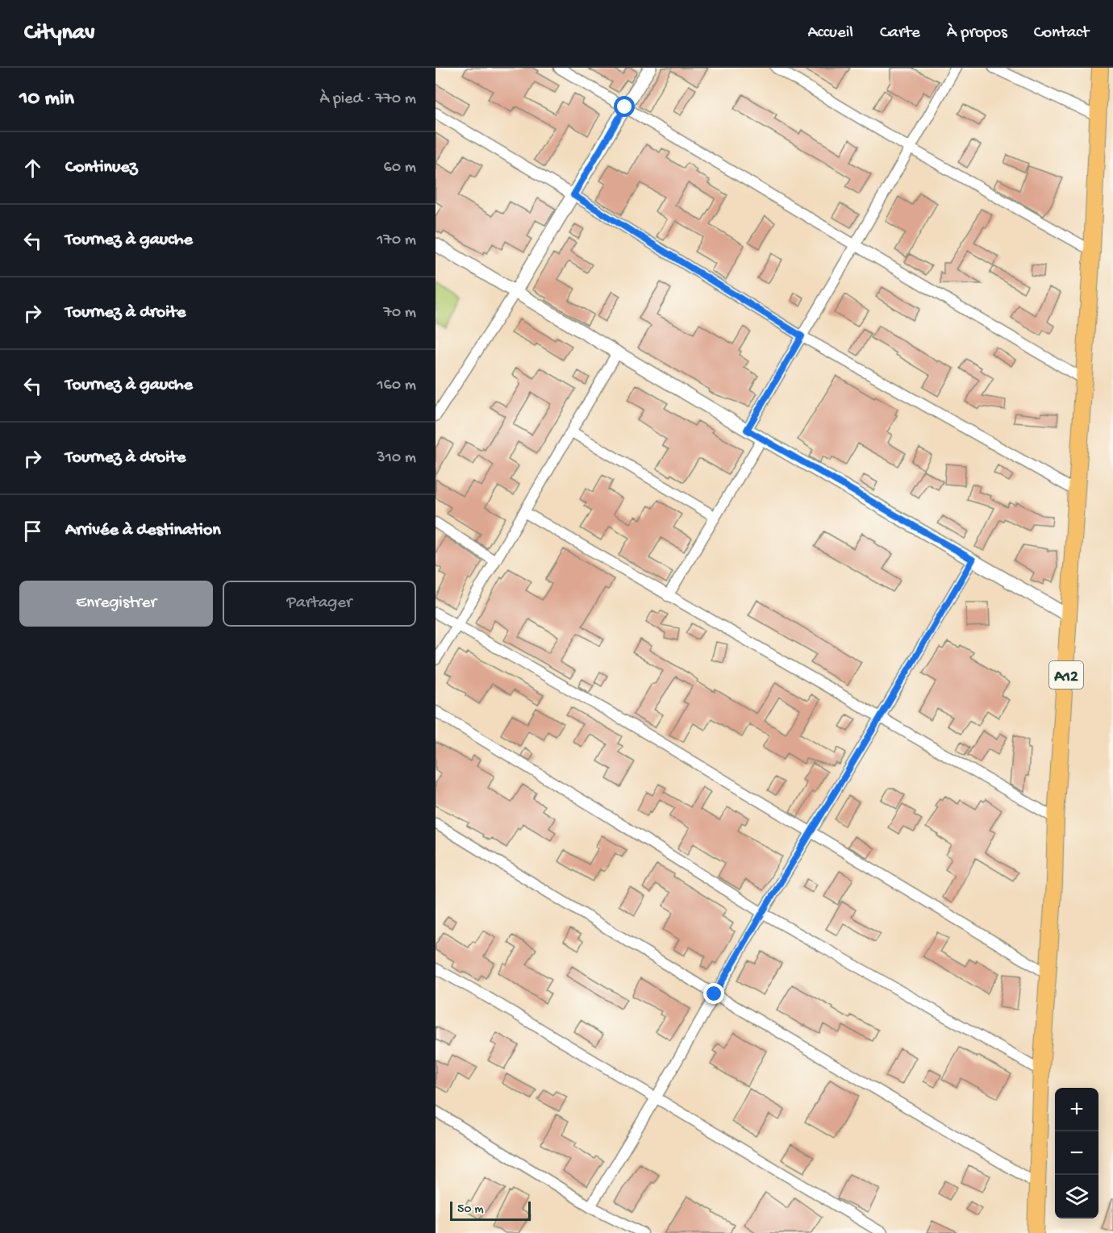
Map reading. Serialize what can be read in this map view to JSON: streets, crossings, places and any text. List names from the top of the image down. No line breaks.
{"streets":{"main road":["A12"]},"scale_bar":"50 m","page":{"header":"Citynav","nav":["Accueil","Carte","À propos","Contact"],"heading":["10 min","À pied · 770 m"],"list":[["Continuez","60 m"],["Tournez à gauche","170 m"],["Tournez à droite","70 m"],["Tournez à gauche","160 m"],["Tournez à droite","310 m"],"Arrivée à destination"],"buttons":["Enregistrer","Partager"],"map_buttons":["+","−"],"scale":"50 m"}}
